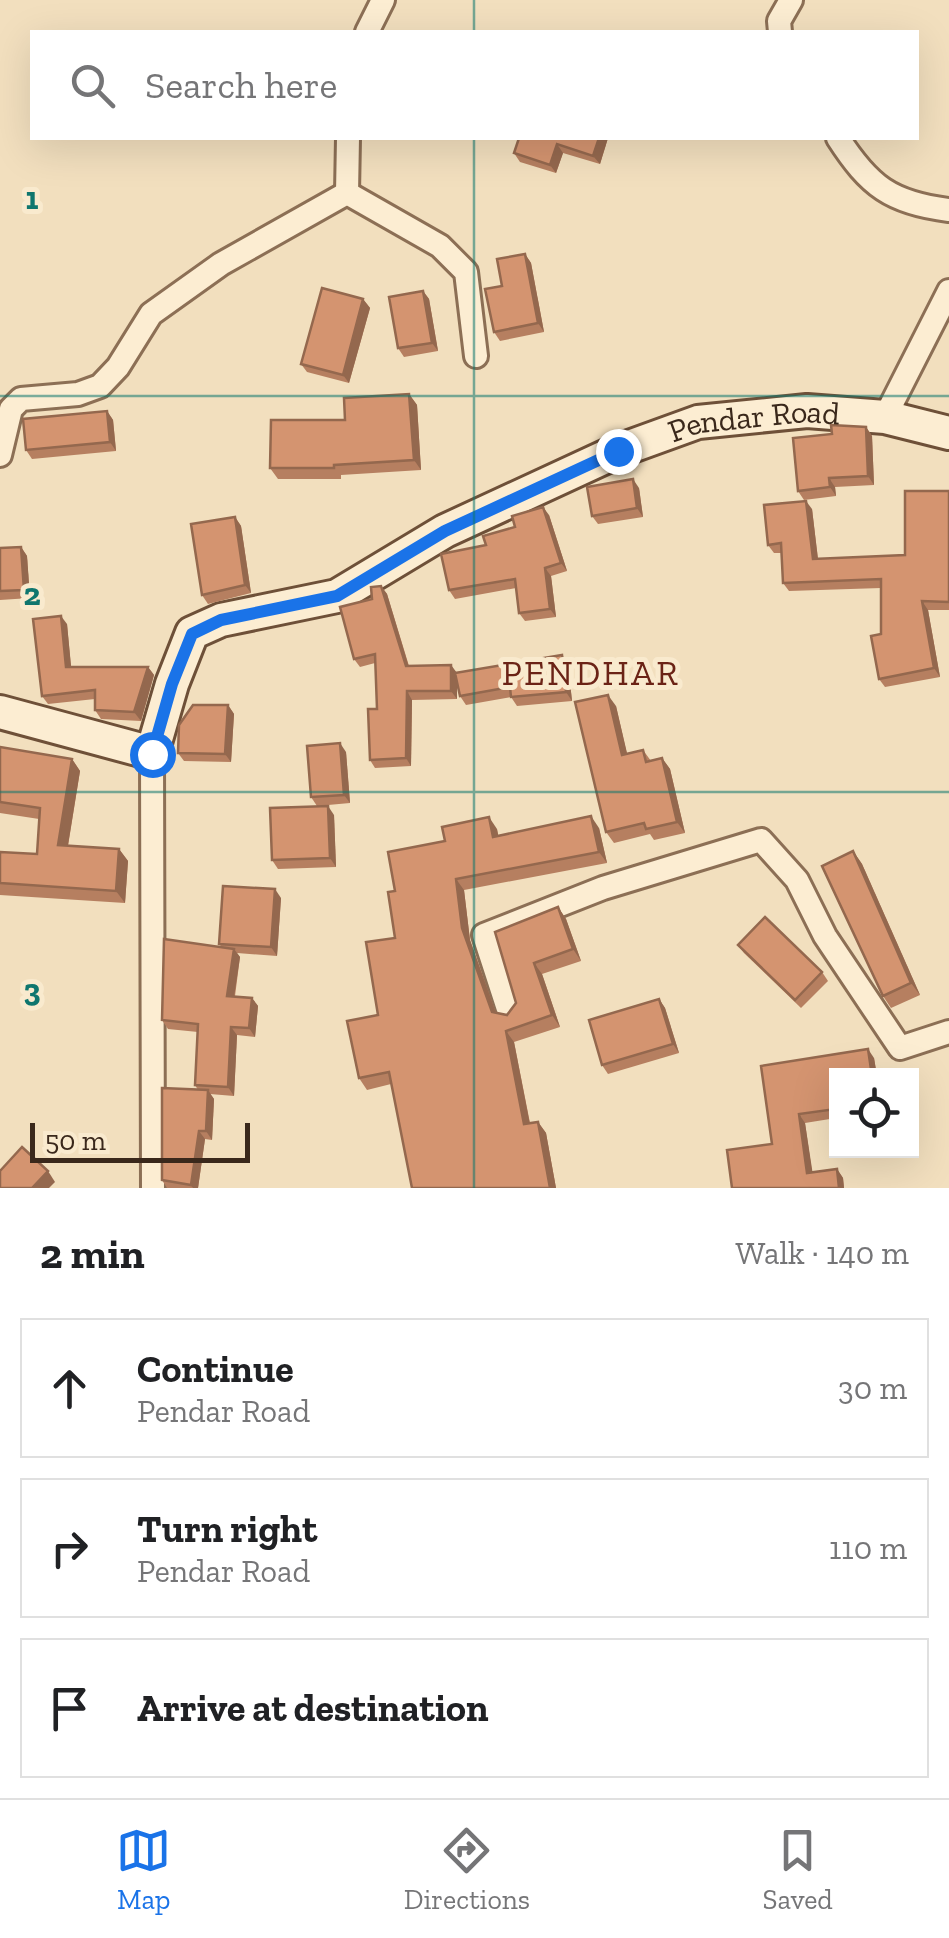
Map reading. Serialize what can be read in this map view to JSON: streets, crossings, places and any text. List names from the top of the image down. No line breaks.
{"streets":{"street":["Pendar Road"]},"districts":["PENDHAR"],"scale_bar":"50 m","page":{"search":"Search here","scale":"50 m","heading":["2 min","Walk · 140 m"],"list":[["Continue","Pendar Road","30 m"],["Turn right","Pendar Road","110 m"],"Arrive at destination"],"nav":["Map","Directions","Saved"]},"grid":{"rows":["1","2","3"]}}
